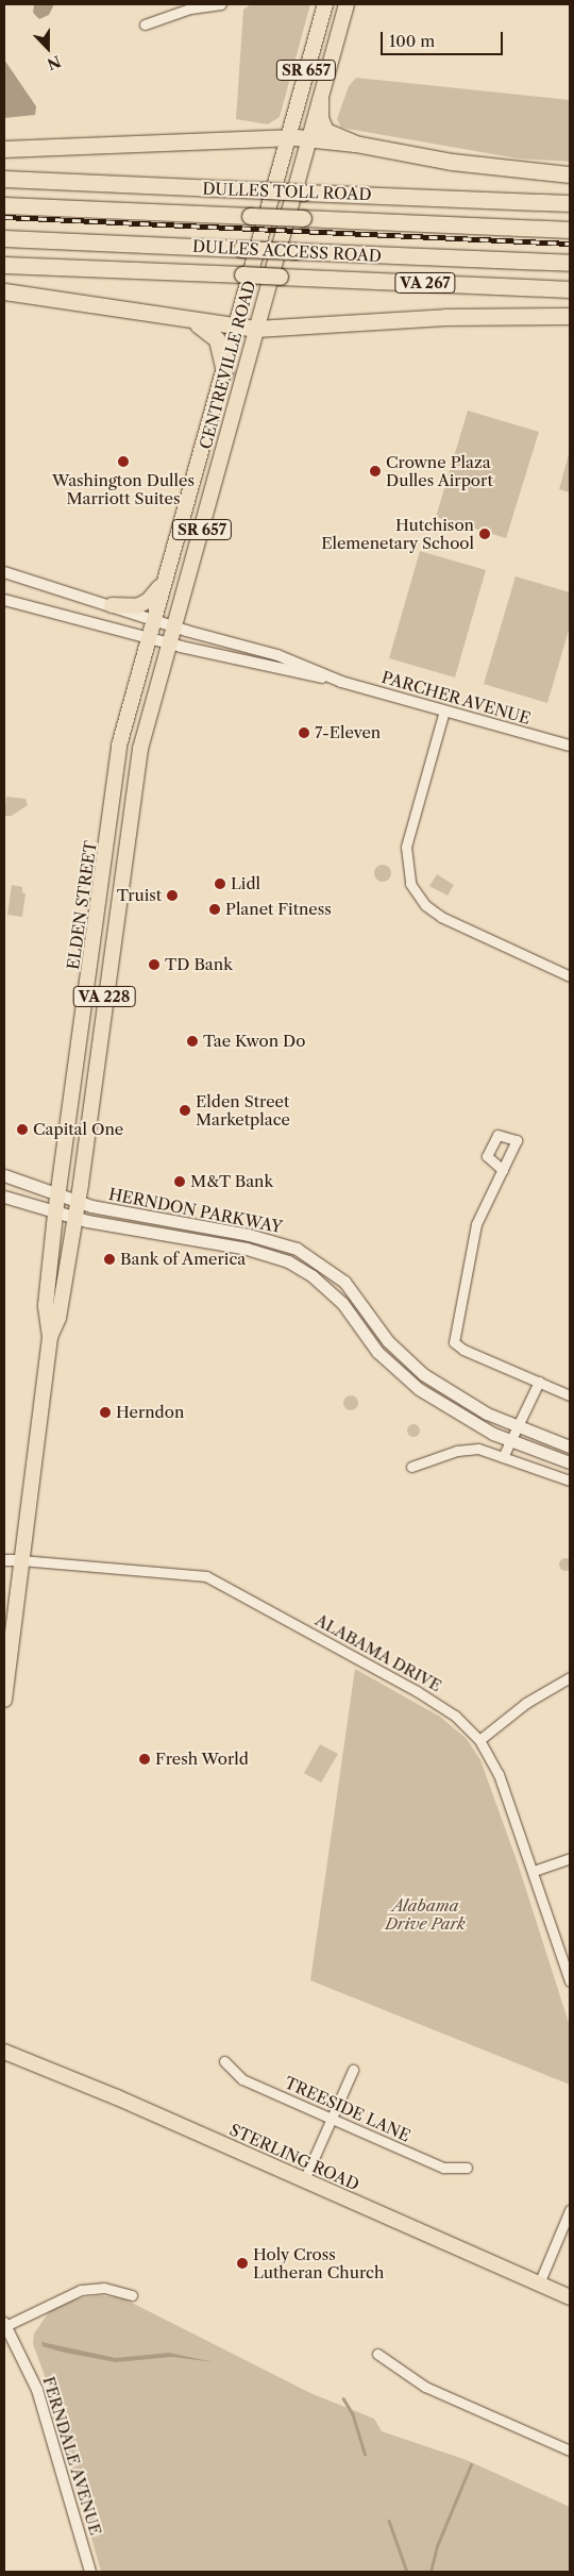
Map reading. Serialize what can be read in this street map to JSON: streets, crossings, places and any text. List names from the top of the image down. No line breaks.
{"streets":{"highway":["DULLES TOLL ROAD","DULLES ACCESS ROAD","VA 267"],"main road":["SR 657","CENTREVILLE ROAD","ELDEN STREET","VA 228","HERNDON PARKWAY","STERLING ROAD"],"street":["PARCHER AVENUE","ALABAMA DRIVE","TREESIDE LANE","FERNDALE AVENUE"]},"crossings":[["CENTREVILLE ROAD","PARCHER AVENUE"],["CENTREVILLE ROAD","ELDEN STREET"],["PARCHER AVENUE","ELDEN STREET"],["ELDEN STREET","HERNDON PARKWAY"],["ELDEN STREET","ALABAMA DRIVE"]],"parks":["Alabama Drive Park"],"places":["Washington Dulles Marriott Suites","Crowne Plaza Dulles Airport","Hutchison Elemenetary School","7-Eleven","Lidl","Truist","Planet Fitness","TD Bank","Tae Kwon Do","Elden Street Marketplace","Capital One","M&T Bank","Bank of America","Herndon","Fresh World","Holy Cross Lutheran Church"],"scale_bar":"100 m","north":"bottom"}
